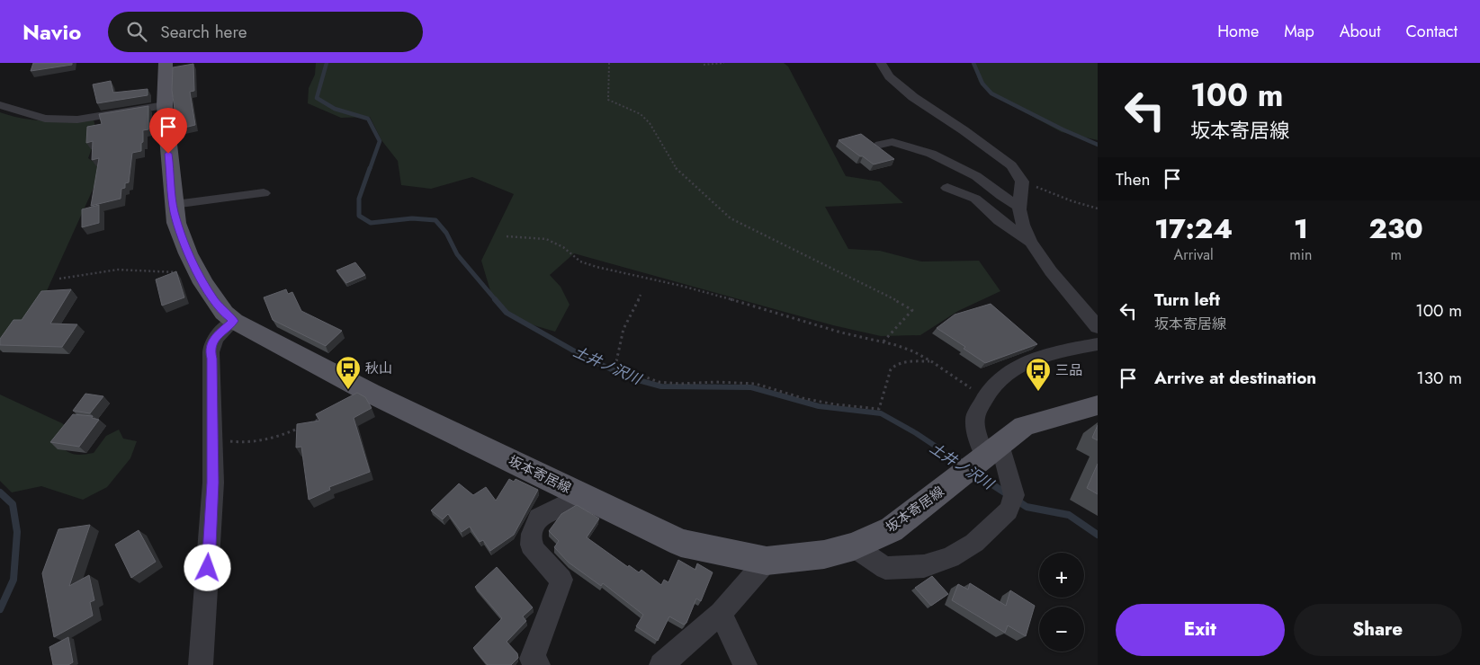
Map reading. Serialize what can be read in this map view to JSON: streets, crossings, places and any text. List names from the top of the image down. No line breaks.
{"streets":{"main road":["坂本寄居線"]},"water":["土井ノ沢川"],"places":{"bus stop":["秋山","三品"]},"page":{"header":"Navio","search":"Search here","nav":["Home","Map","About","Contact"],"turn":["100 m","坂本寄居線"],"then":"Then","eta":["17:24","Arrival","1","min","230","m"],"list":[{"name":"Turn left","note":"坂本寄居線","value":"100 m"},{"name":"Arrive at destination","value":"130 m"}],"map_buttons":["+","−"],"buttons":["Exit","Share"]}}
